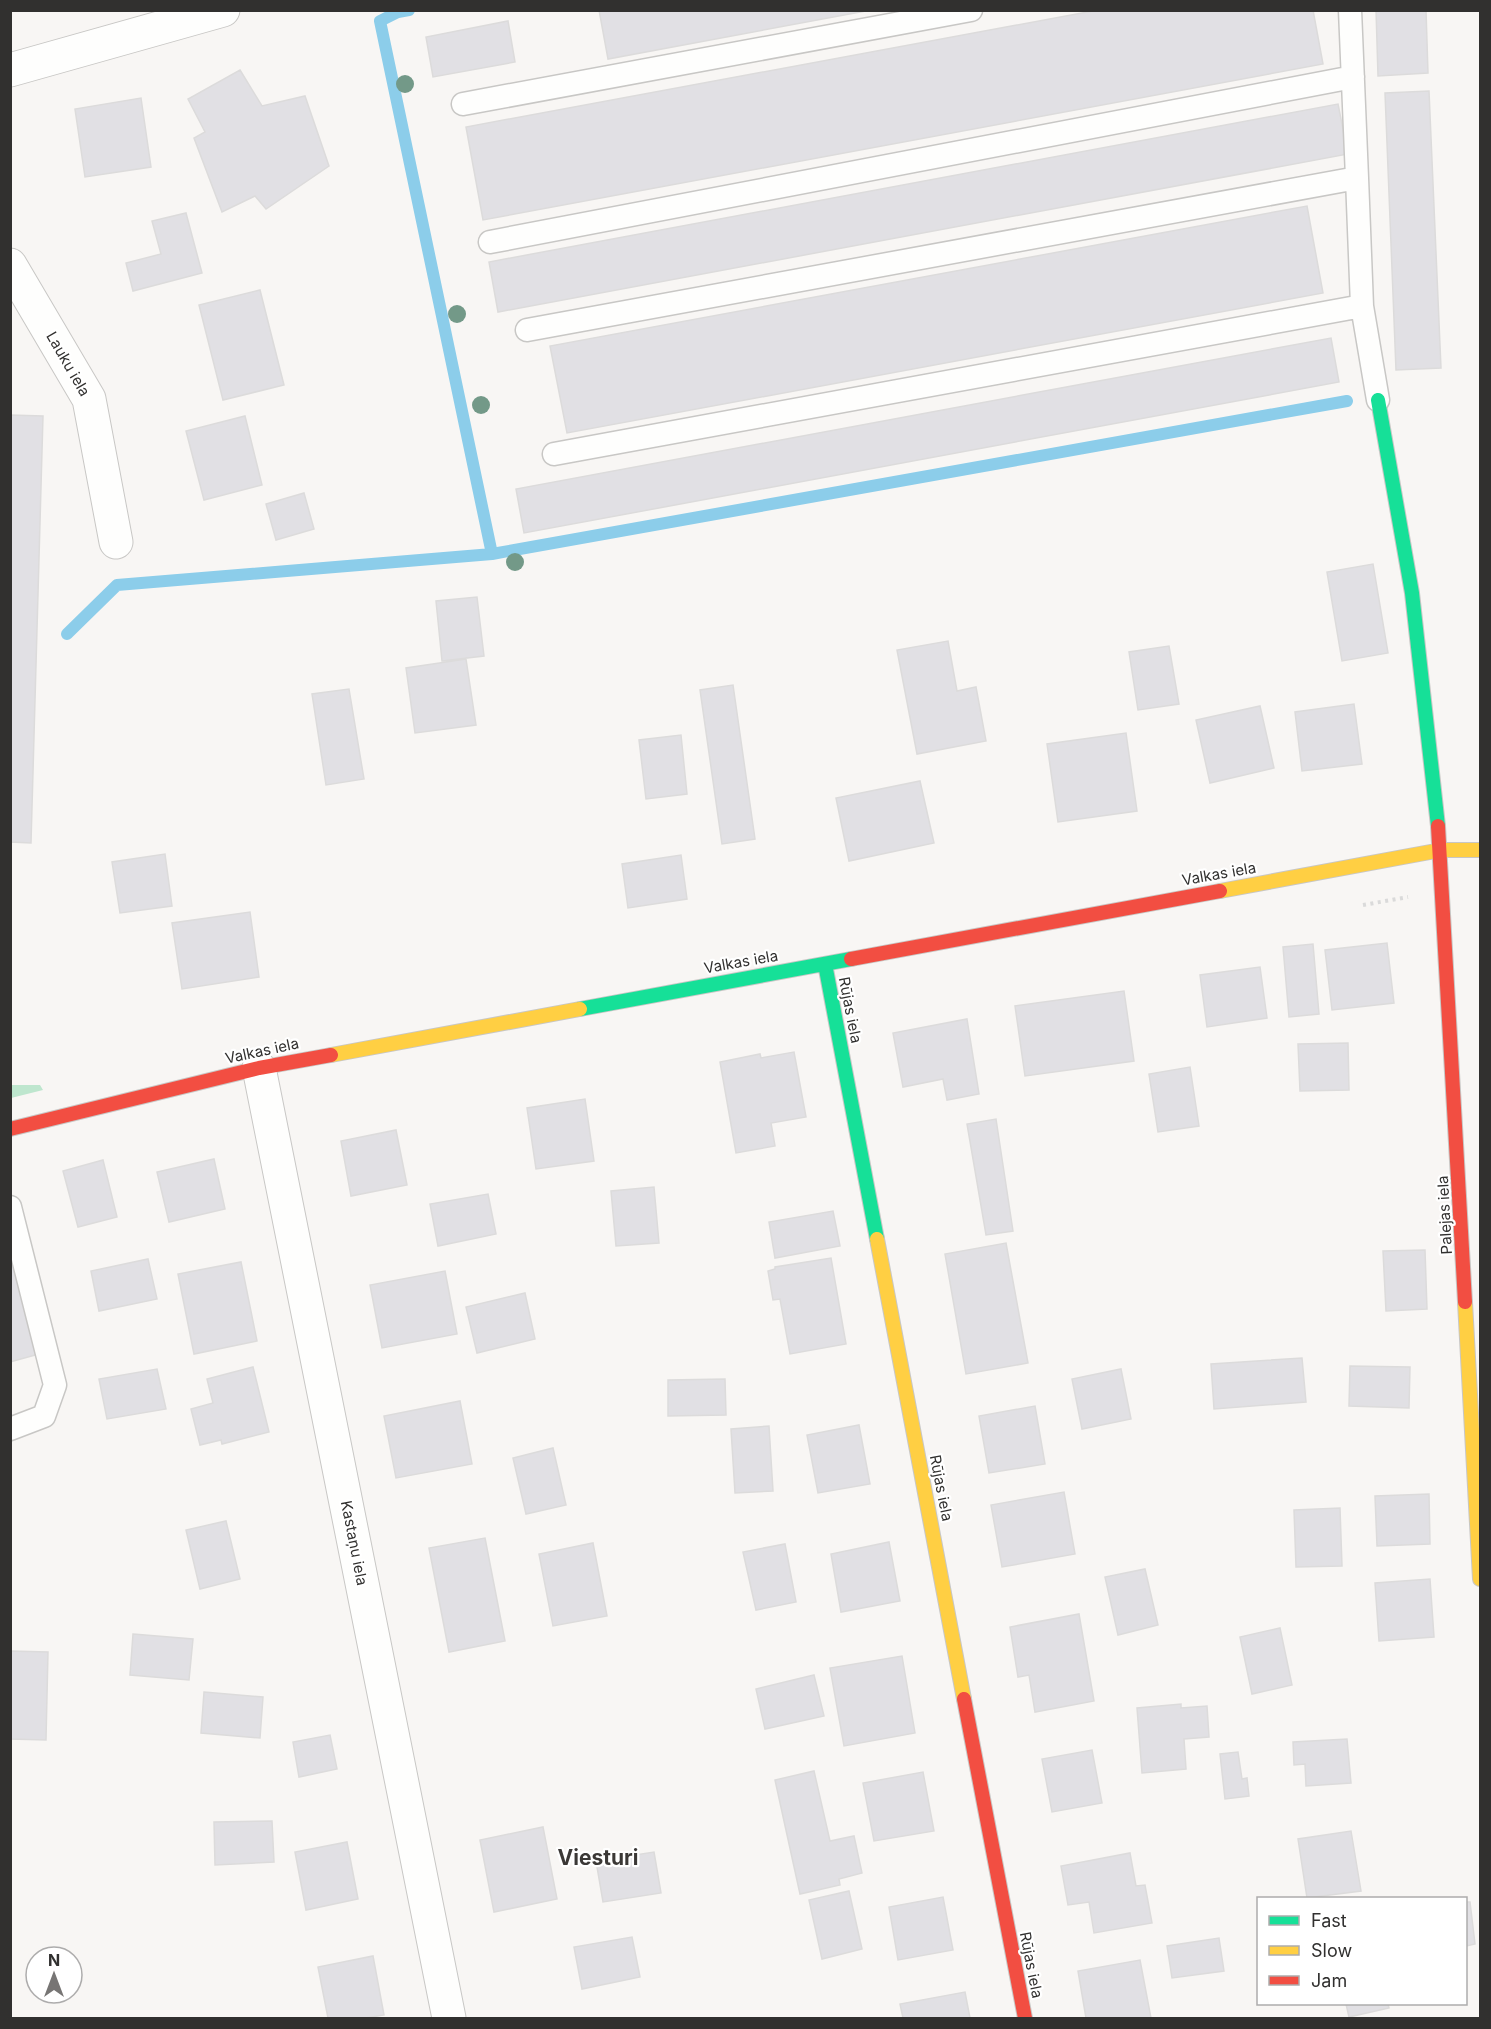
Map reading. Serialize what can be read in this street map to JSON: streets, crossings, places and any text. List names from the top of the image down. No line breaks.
{"streets":{"street":["Lauku iela","Valkas iela","Rūjas iela","Palejas iela","Kastaņu iela"]},"crossings":[["Valkas iela","Rūjas iela"],["Valkas iela","Palejas iela"],["Valkas iela","Kastaņu iela"]],"districts":["Viesturi"],"legend":["Fast","Slow","Jam"],"north":"top"}
